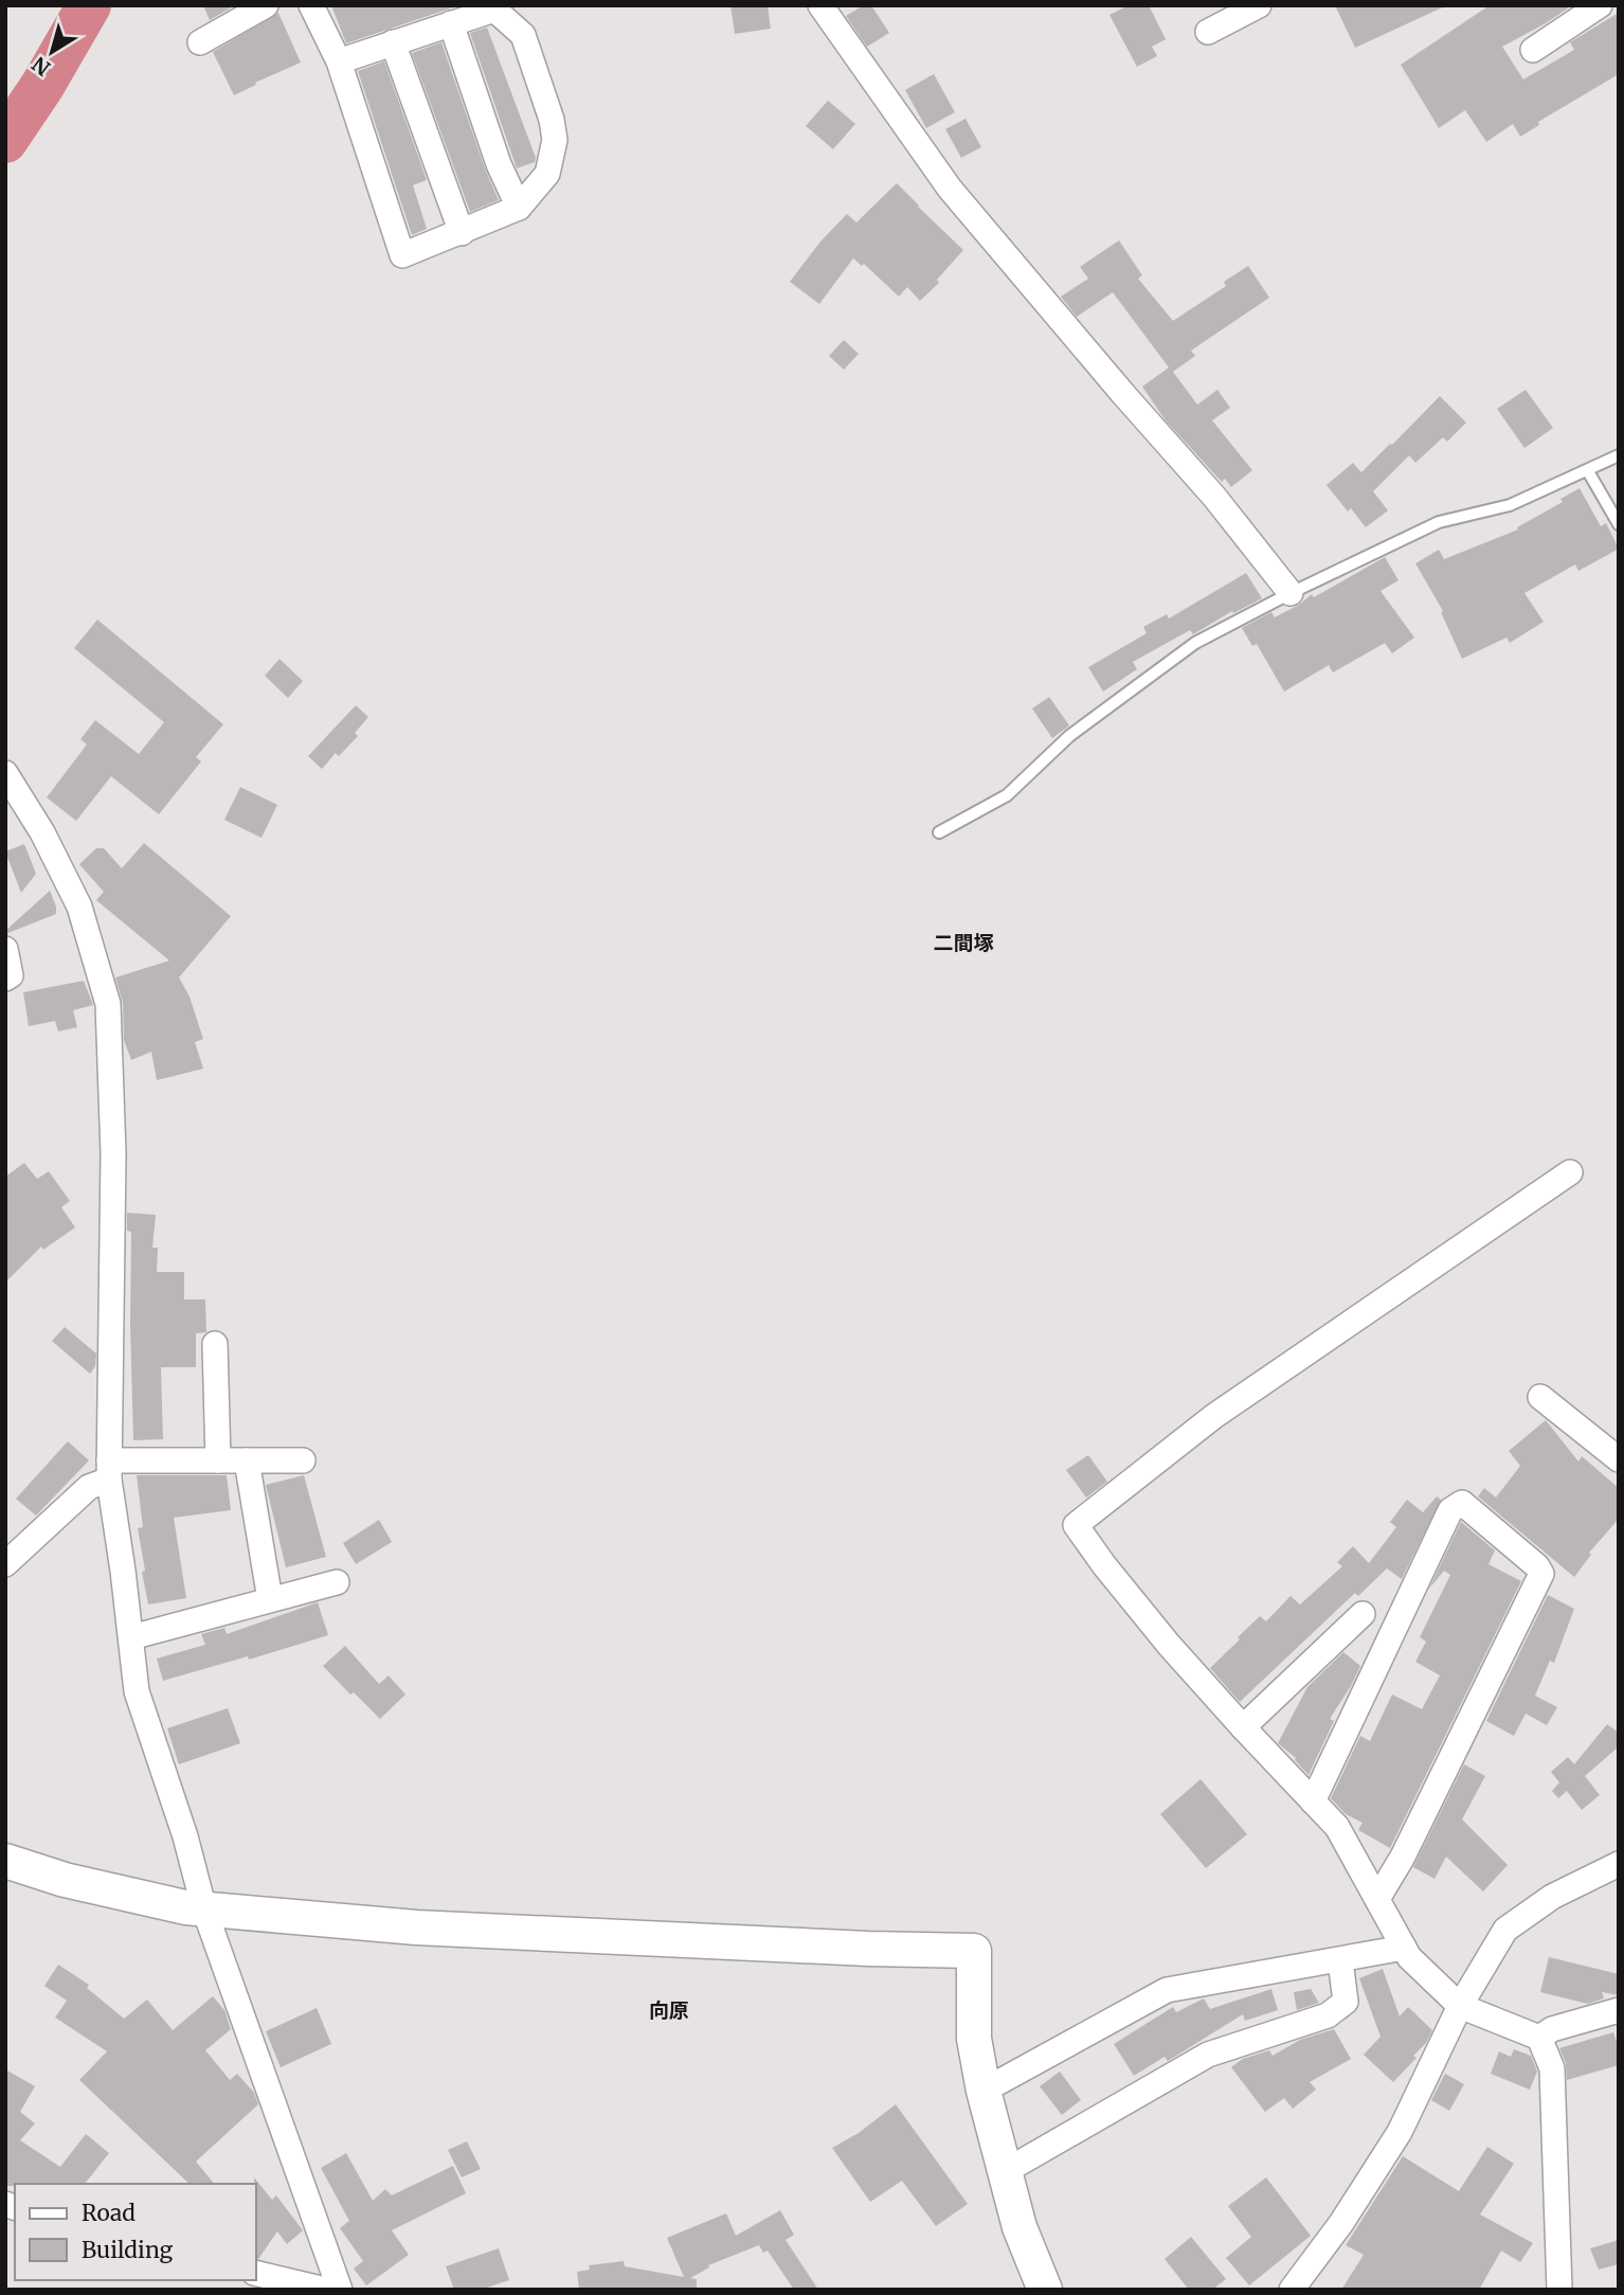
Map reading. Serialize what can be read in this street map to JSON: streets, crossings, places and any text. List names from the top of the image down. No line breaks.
{"districts":["二間塚","向原"],"legend":["Road","Building"],"north":"bottom left"}
